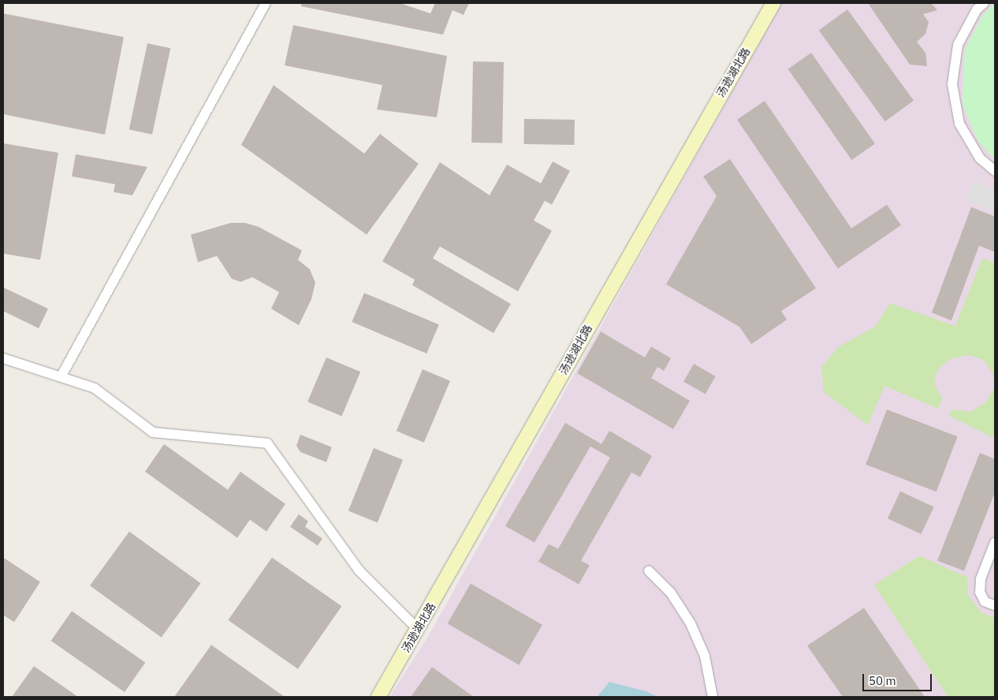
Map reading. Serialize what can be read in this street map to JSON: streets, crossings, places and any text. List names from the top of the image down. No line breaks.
{"streets":{"main road":["汤逊湖北路"]},"scale_bar":"50 m"}
